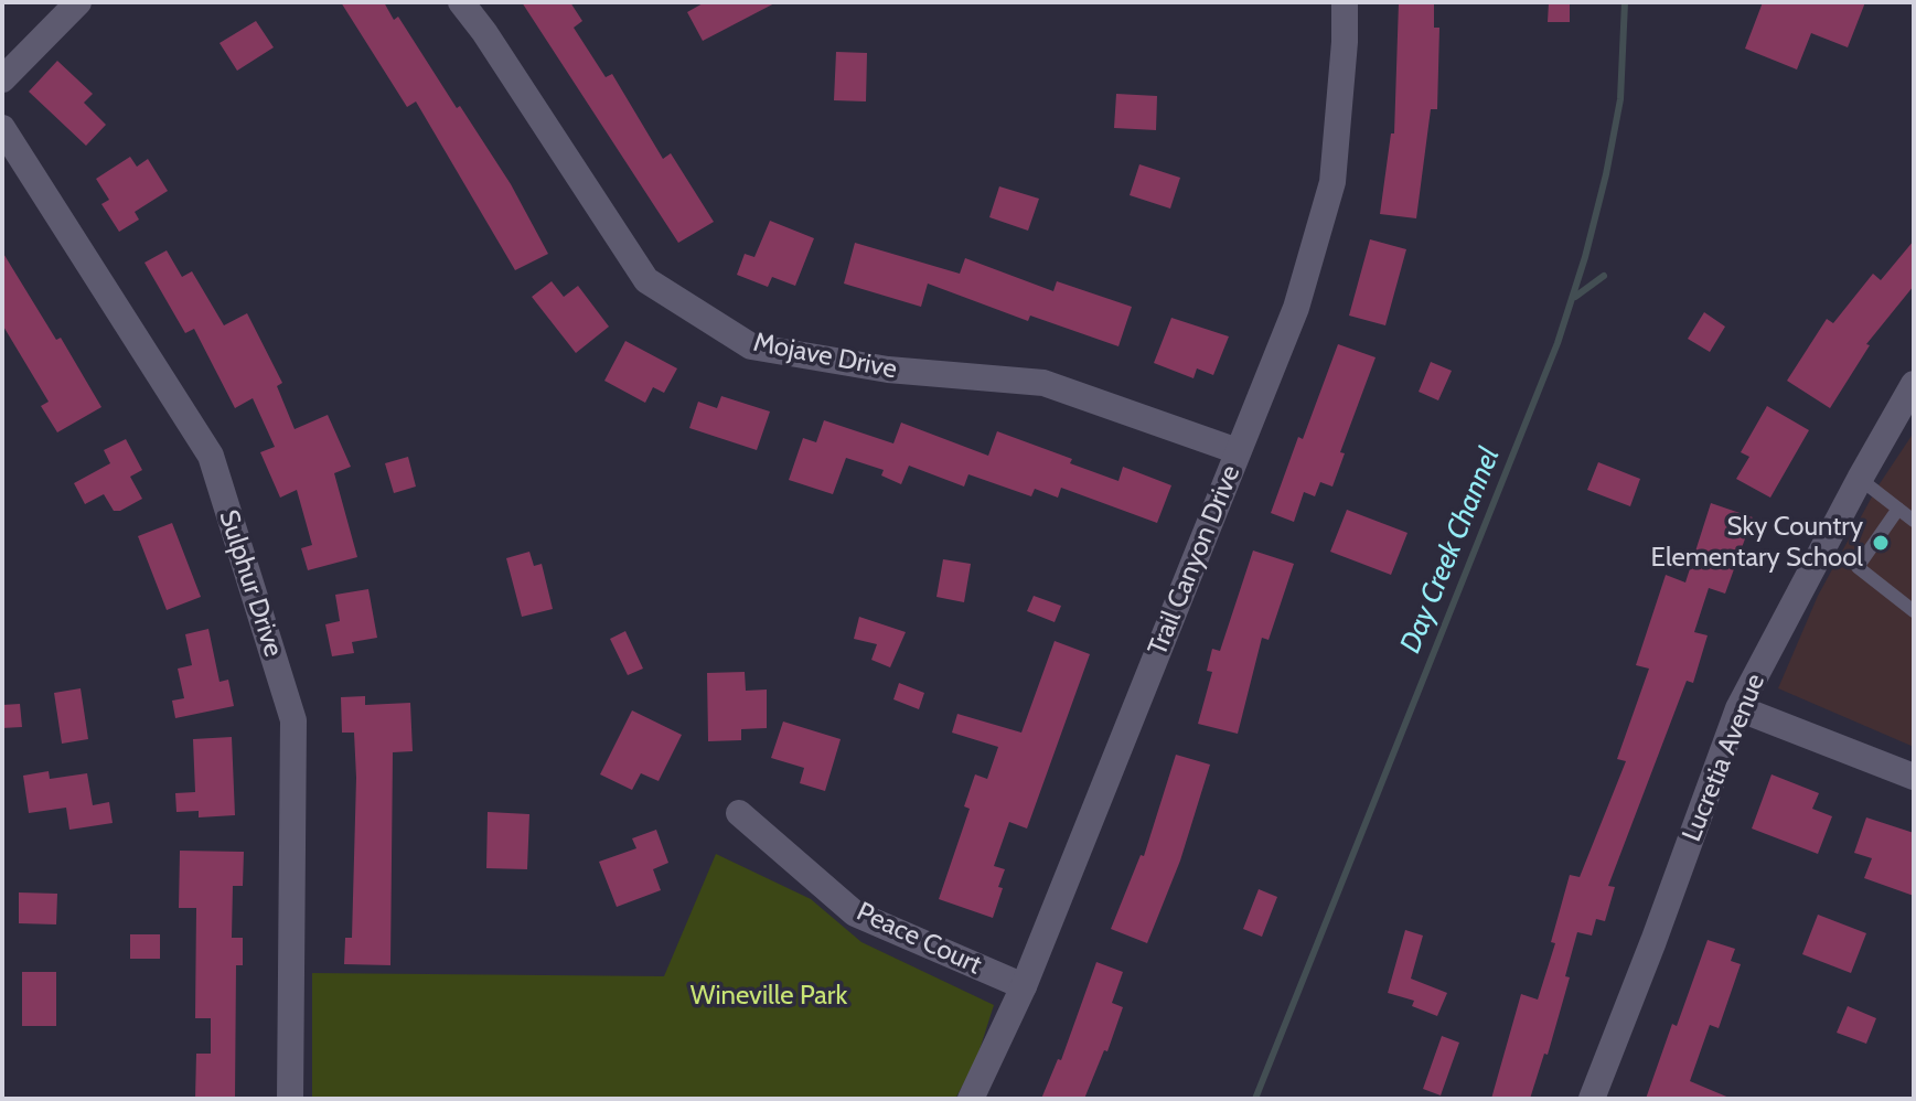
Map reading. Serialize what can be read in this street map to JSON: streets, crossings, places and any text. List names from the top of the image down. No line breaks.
{"streets":{"street":["Mojave Drive","Trail Canyon Drive","Sulphur Drive","Lucretia Avenue","Peace Court"]},"crossings":[["Mojave Drive","Trail Canyon Drive"],["Trail Canyon Drive","Peace Court"]],"water":["Day Creek Channel"],"parks":["Wineville Park"],"places":["Sky Country Elementary School"]}
